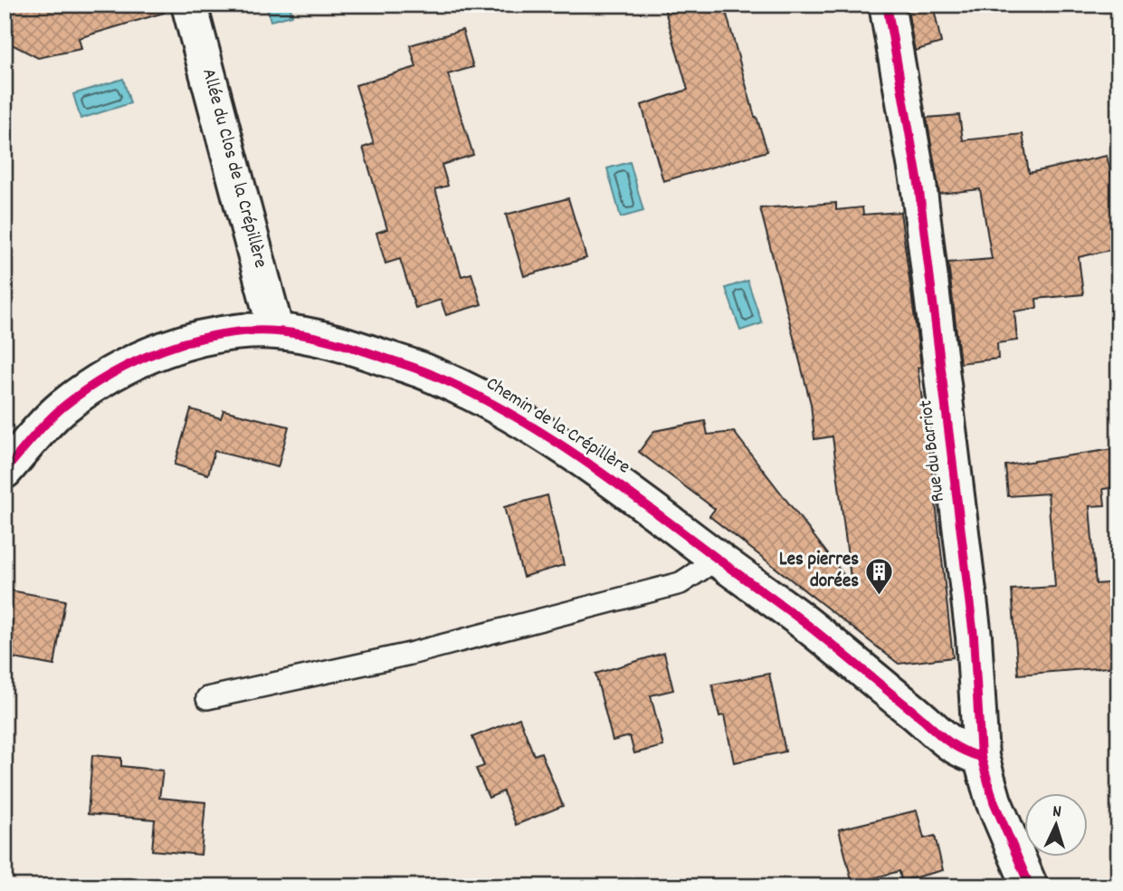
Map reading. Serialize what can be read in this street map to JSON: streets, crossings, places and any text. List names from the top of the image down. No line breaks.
{"streets":{"street":["Allée du Clos de la Crépillère","Chemin de la Crépillère","Rue du Barriot"]},"crossings":[["Allée du Clos de la Crépillère","Chemin de la Crépillère"],["Chemin de la Crépillère","Rue du Barriot"]],"places":{"building":["Les pierres dorées"]},"north":"top"}
